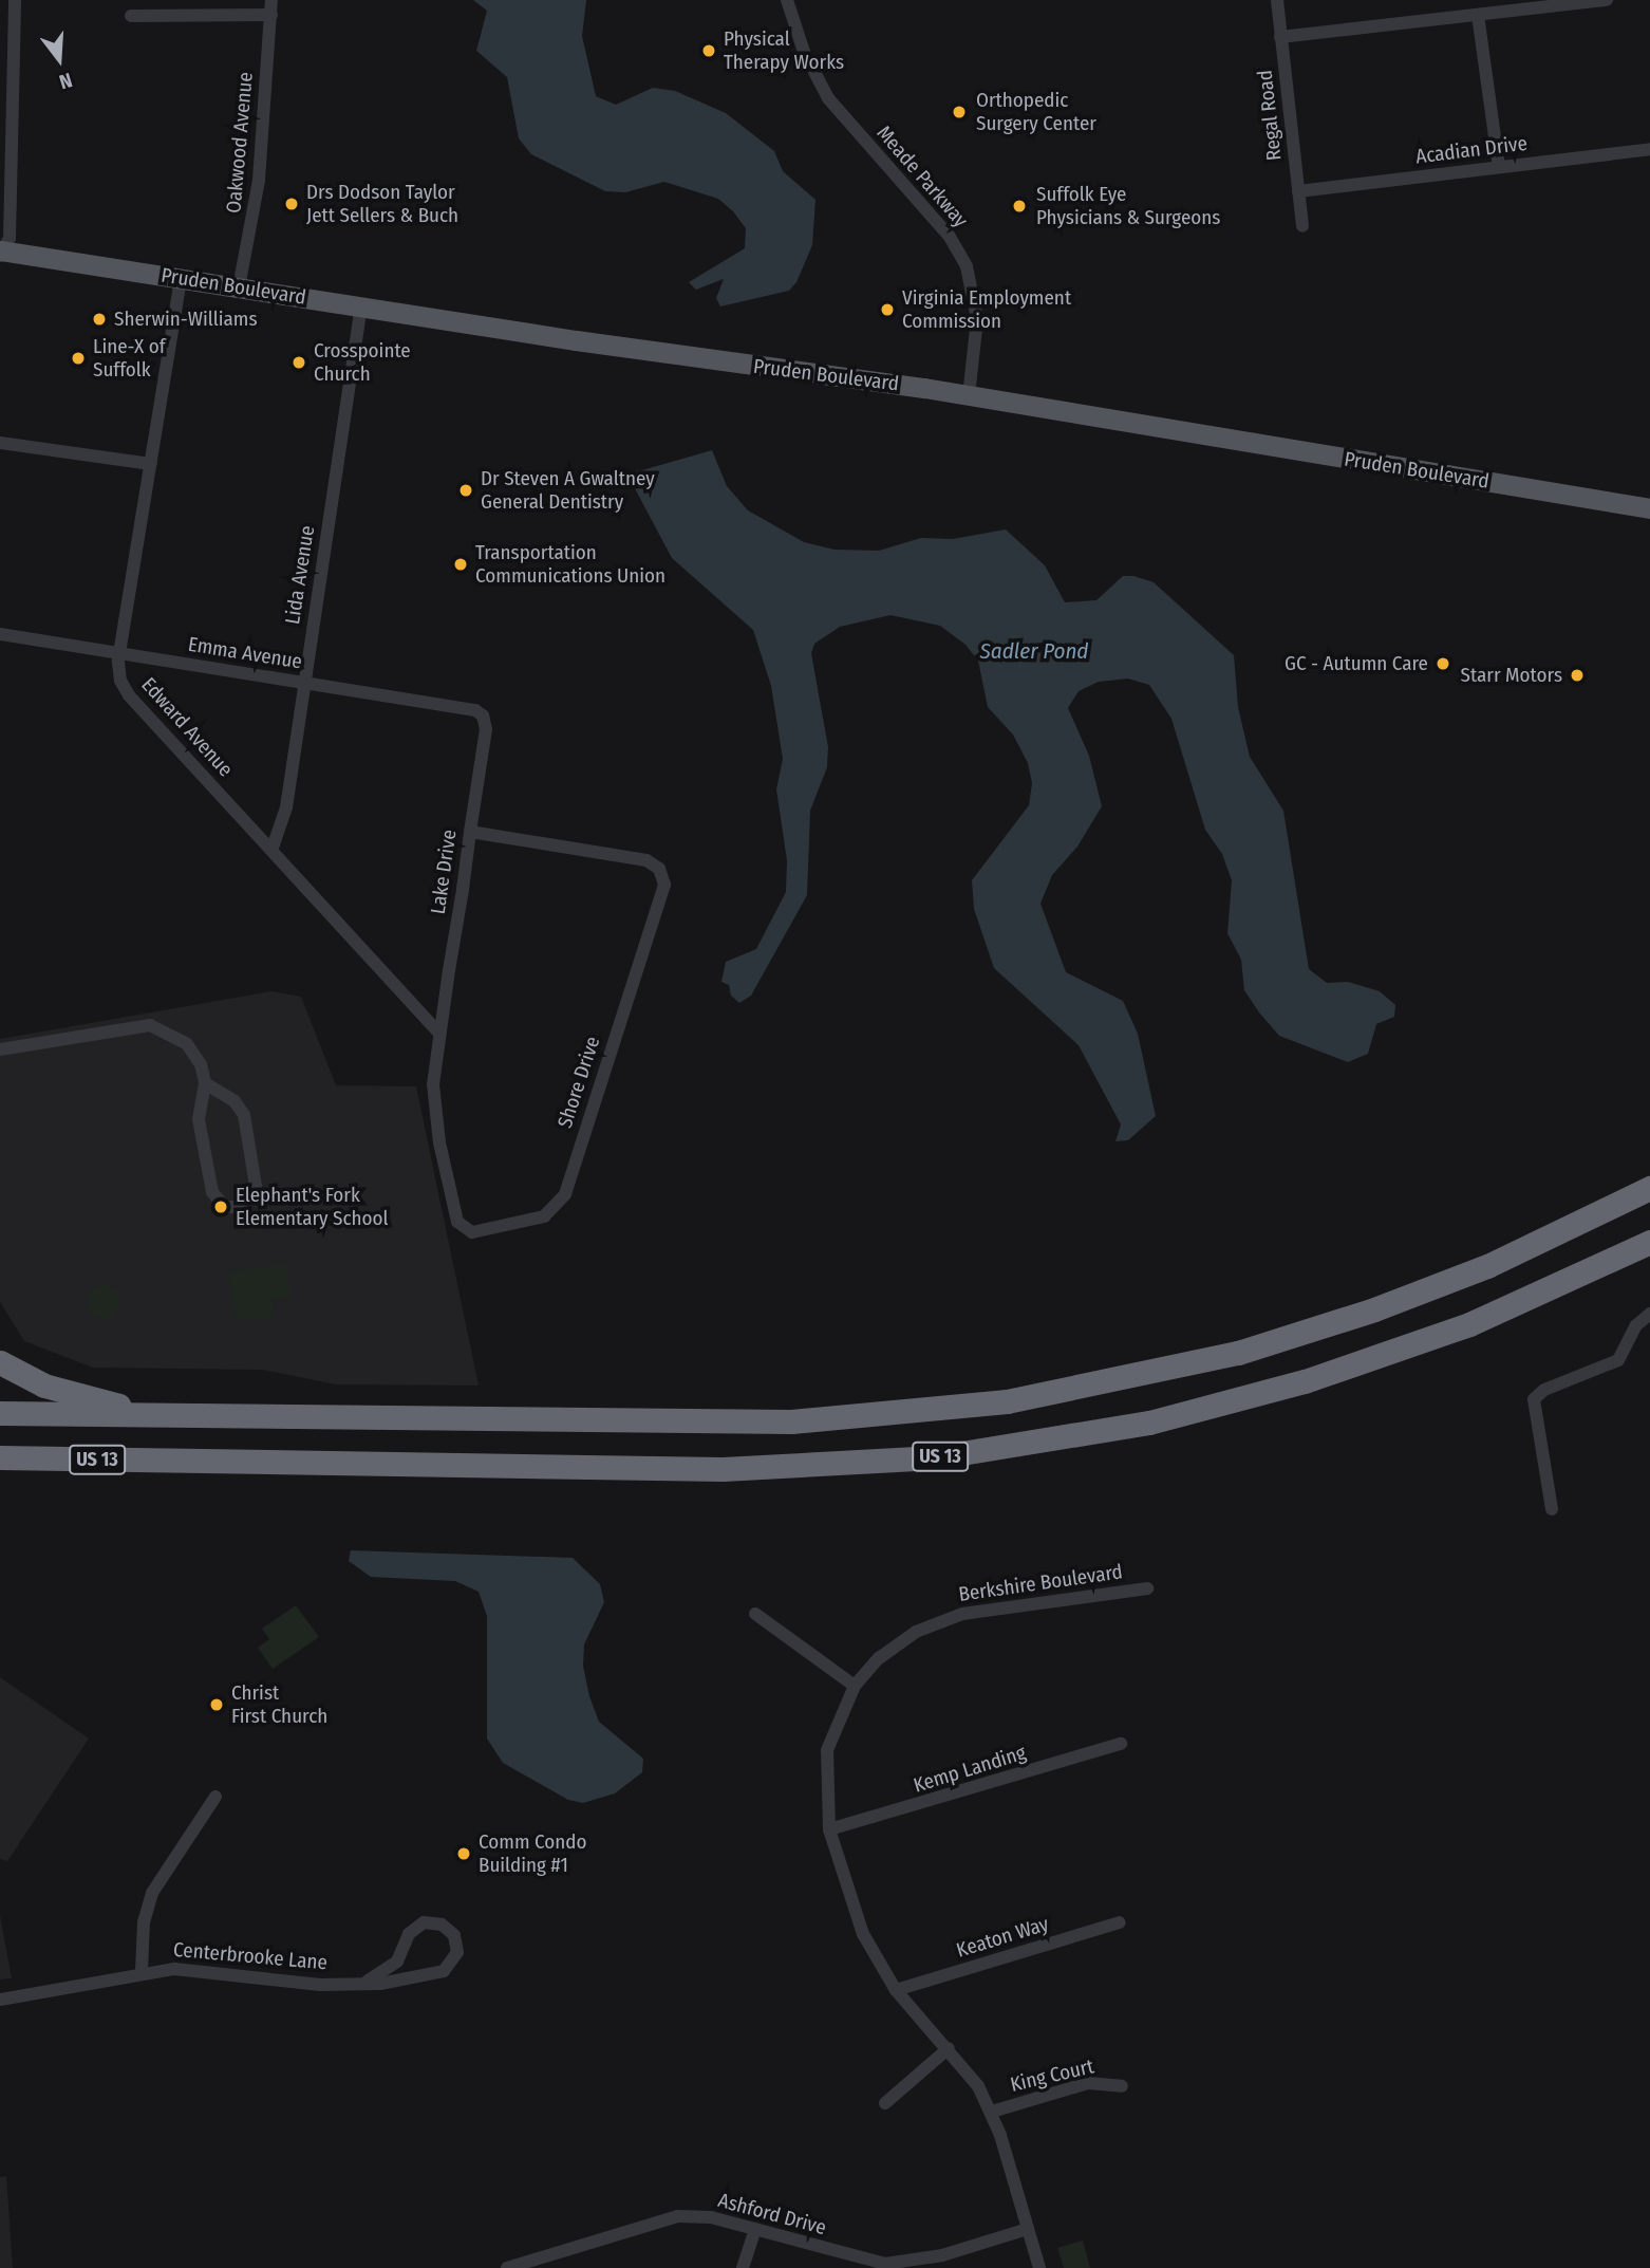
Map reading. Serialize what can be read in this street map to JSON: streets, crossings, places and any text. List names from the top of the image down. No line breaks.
{"streets":{"highway":["US 13"],"main road":["Pruden Boulevard"],"street":["Regal Road","Oakwood Avenue","Acadian Drive","Meade Parkway","Lida Avenue","Emma Avenue","Edward Avenue","Lake Drive","Shore Drive","Berkshire Boulevard","Kemp Landing","Keaton Way","Centerbrooke Lane","King Court","Ashford Drive"]},"crossings":[["Regal Road","Acadian Drive"],["Oakwood Avenue","Pruden Boulevard"],["Meade Parkway","Pruden Boulevard"],["Pruden Boulevard","Lida Avenue"],["Pruden Boulevard","Edward Avenue"],["Lida Avenue","Emma Avenue"],["Lida Avenue","Edward Avenue"],["Emma Avenue","Edward Avenue"],["Emma Avenue","Lake Drive"],["Edward Avenue","Lake Drive"],["Edward Avenue","Shore Drive"],["Lake Drive","Shore Drive"],["Berkshire Boulevard","Kemp Landing"],["Berkshire Boulevard","Keaton Way"],["Berkshire Boulevard","King Court"],["Berkshire Boulevard","Ashford Drive"]],"water":["Sadler Pond"],"places":["Physical Therapy Works","Orthopedic Surgery Center","Drs Dodson Taylor Jett Sellers & Buch","Suffolk Eye Physicians & Surgeons","Virginia Employment Commission","Sherwin-Williams","Line-X of Suffolk","Crosspointe Church","Dr Steven A Gwaltney General Dentistry","Transportation Communications Union","GC - Autumn Care","Starr Motors","Elephant's Fork Elementary School","Christ First Church","Comm Condo Building #1"],"north":"bottom"}
